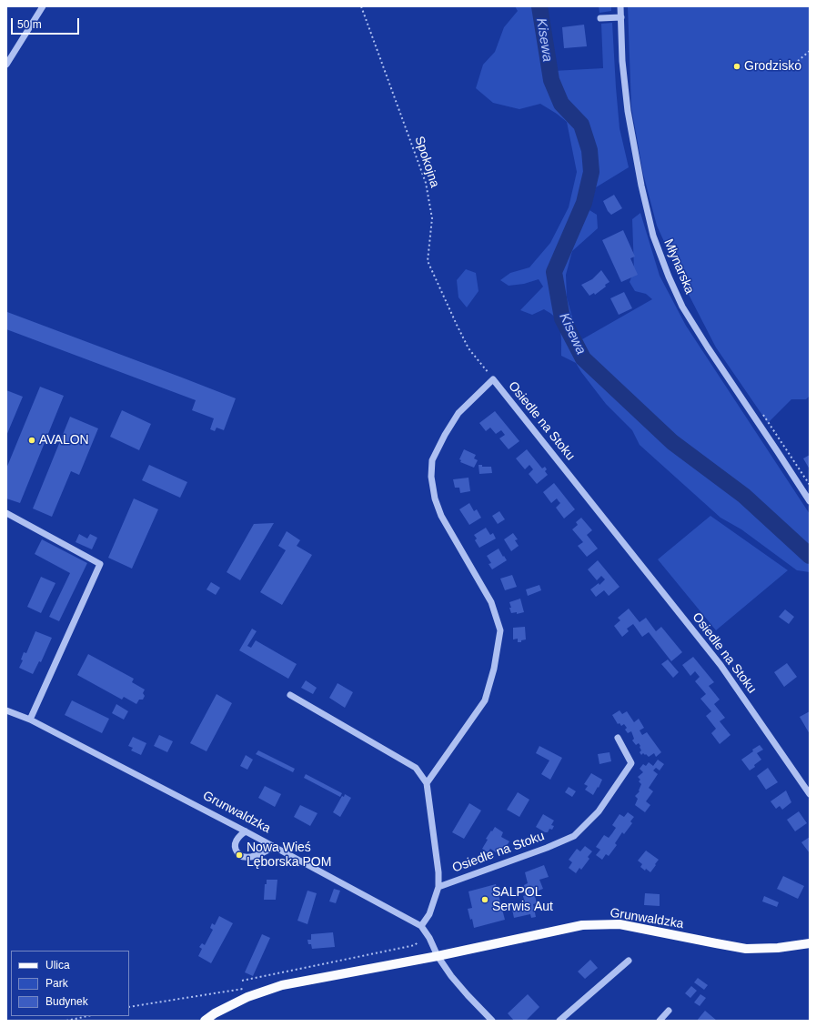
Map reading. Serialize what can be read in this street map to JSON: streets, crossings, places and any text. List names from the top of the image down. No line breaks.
{"streets":{"main road":["Grunwaldzka"],"street":["Młynarska","Osiedle na Stoku"],"path":["Spokojna"]},"crossings":[["Spokojna","Osiedle na Stoku"]],"water":["Kisewa"],"places":["Grodzisko","AVALON","Nowa Wieś Lęborska POM","SALPOL Serwis Aut"],"legend":["Ulica","Park","Budynek"],"scale_bar":"50 m"}
